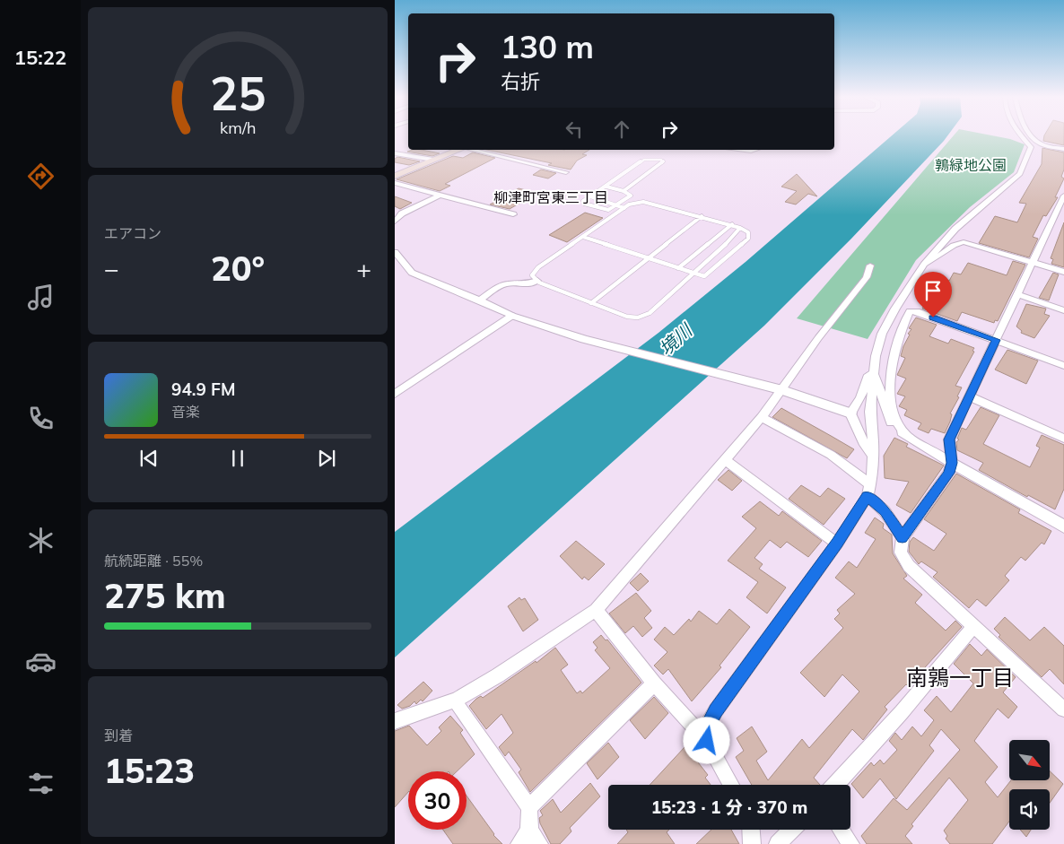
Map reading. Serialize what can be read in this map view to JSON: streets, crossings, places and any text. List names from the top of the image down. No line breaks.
{"districts":["柳津町宮東三丁目","南鶉一丁目"],"water":["境川"],"parks":["鶉緑地公園"],"north":"bottom right","page":{"tabs":"15:22","turn":["130 m","右折"],"tile":["エアコン",["航続距離 · 55%","275 km"],["到着","15:23"]],"heat":["−","20°","+"],"song":["94.9 FM","音楽"],"limit":"30","trip":"15:23 · 1 分 · 370 m","gauge":["25","km/h"]}}
